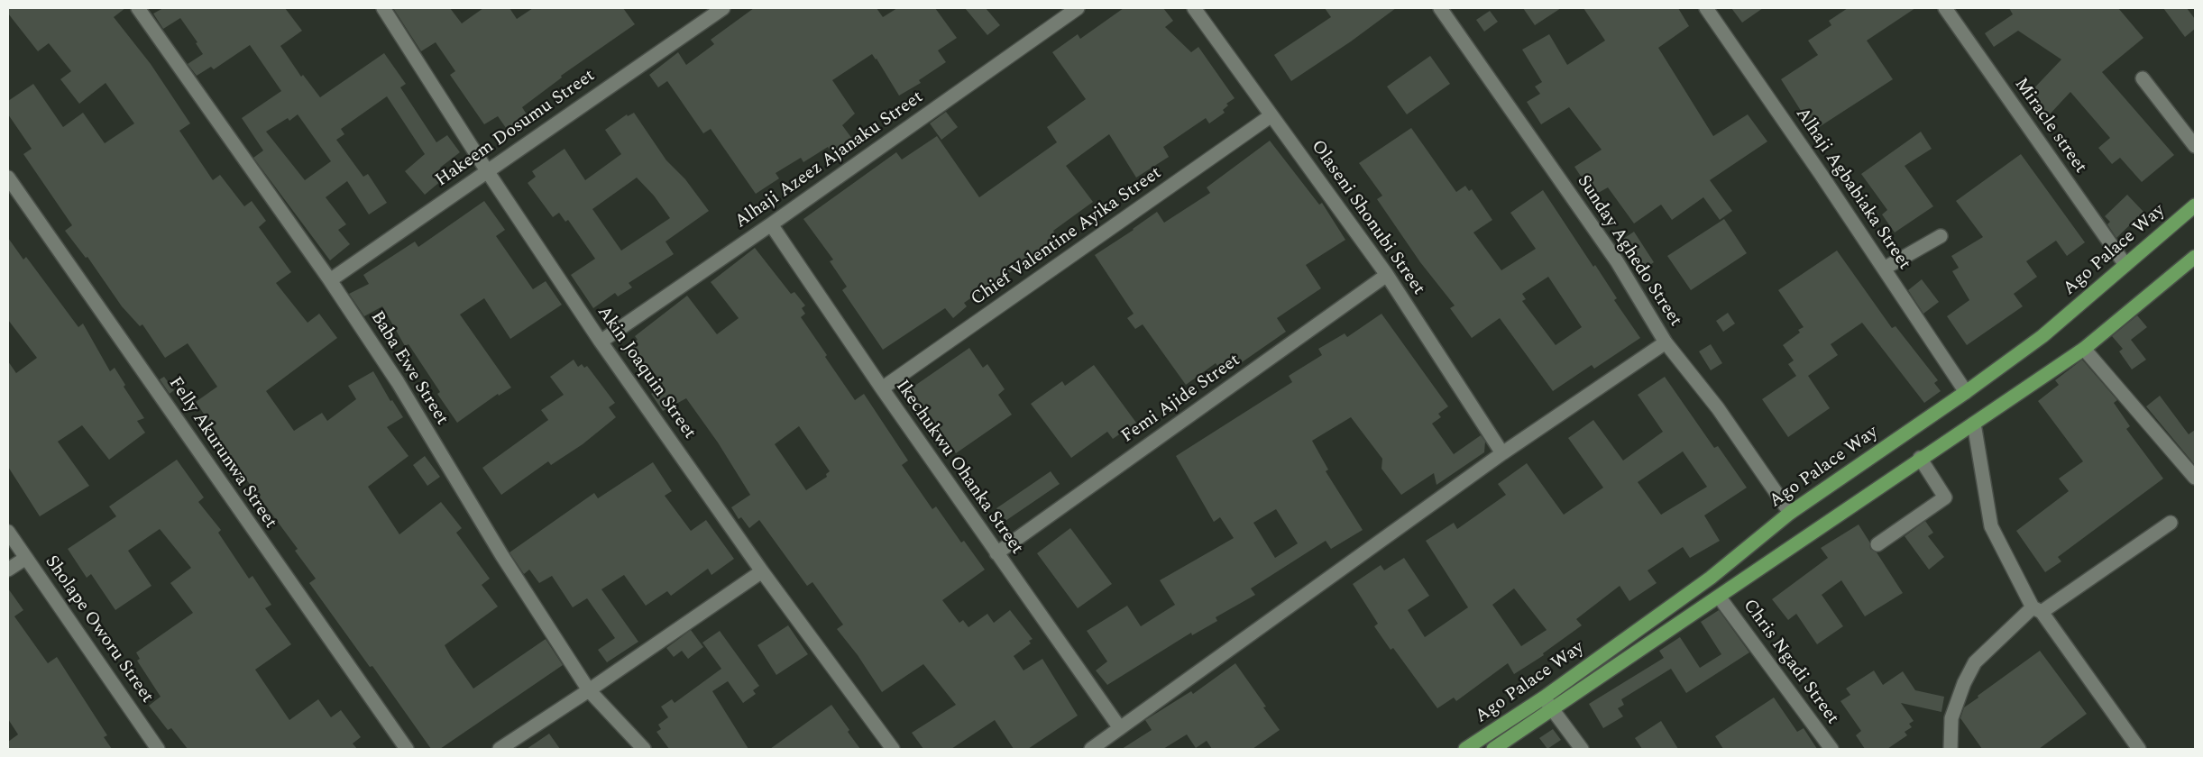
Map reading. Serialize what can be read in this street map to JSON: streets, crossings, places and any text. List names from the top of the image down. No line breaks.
{"streets":{"main road":["Ago Palace Way"],"street":["Miracle street","Hakeem Dosumu Street","Alhaji Azeez Ajanaku Street","Alhaji Agbabiaka Street","Olaseni Shonubi Street","Chief Valentine Ayika Street","Sunday Aghedo Street","Baba Ewe Street","Akin Joaquin Street","Femi Ajide Street","Felly Akurunwa Street","Ikechukwu Ohanka Street","Sholape Oworu Street","Chris Ngadi Street"]},"crossings":[["Miracle street","Ago Palace Way"],["Hakeem Dosumu Street","Baba Ewe Street"],["Hakeem Dosumu Street","Akin Joaquin Street"],["Alhaji Azeez Ajanaku Street","Akin Joaquin Street"],["Alhaji Azeez Ajanaku Street","Ikechukwu Ohanka Street"],["Alhaji Agbabiaka Street","Ago Palace Way"],["Olaseni Shonubi Street","Chief Valentine Ayika Street"],["Olaseni Shonubi Street","Femi Ajide Street"],["Chief Valentine Ayika Street","Ikechukwu Ohanka Street"],["Ago Palace Way","Sunday Aghedo Street"],["Ago Palace Way","Chris Ngadi Street"],["Femi Ajide Street","Ikechukwu Ohanka Street"]]}
